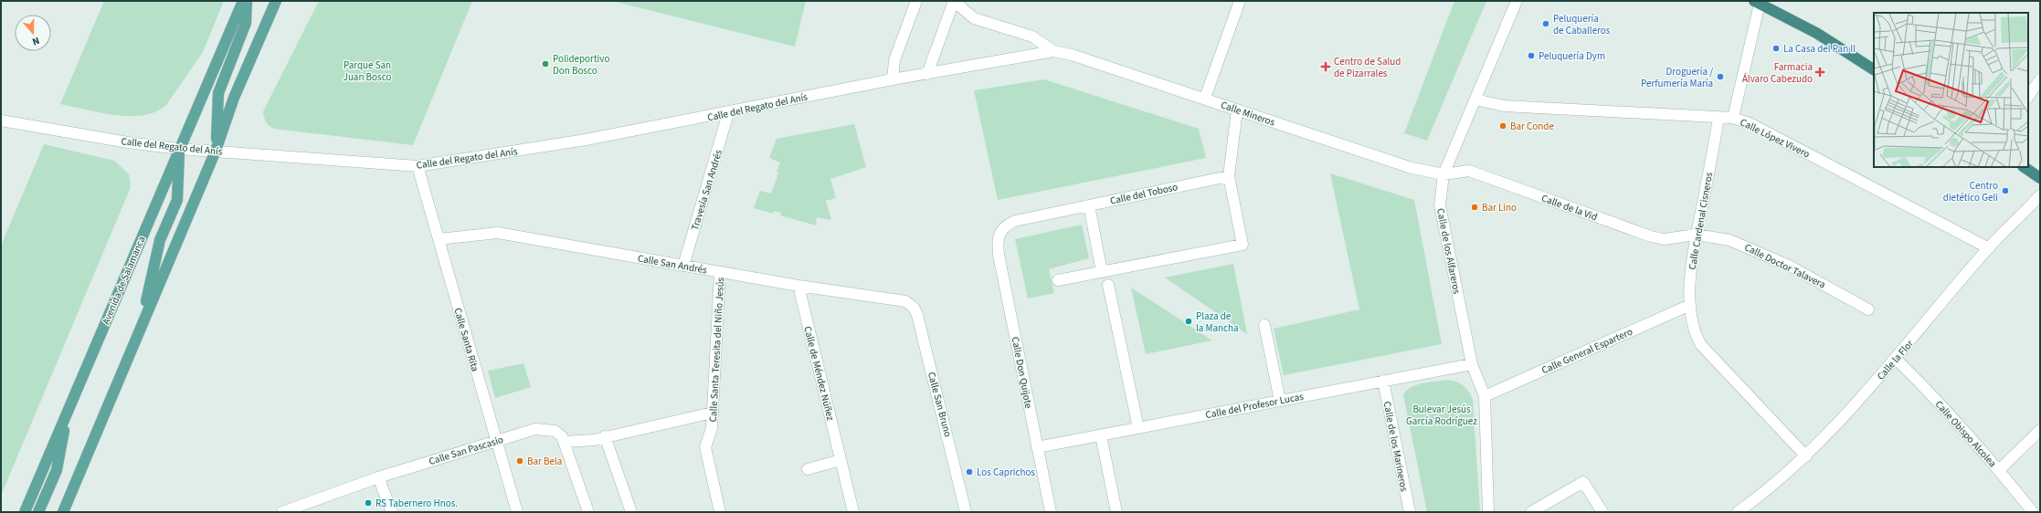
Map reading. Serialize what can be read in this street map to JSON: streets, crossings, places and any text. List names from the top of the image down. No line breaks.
{"streets":{"main road":["Avenida de Salamanca"],"street":["Calle del Regato del Anís","Calle Mineros","Calle López Vivero","Travesía San Andrés","Calle del Toboso","Calle de la Vid","Calle Cardenal Cisneros","Calle de los Alfareros","Calle San Andrés","Calle Doctor Talavera","Calle Santa Rita","Calle Santa Teresita del Niño Jesús","Calle General Espartero","Calle la Flor","Calle Don Quijote","Calle de Méndez Núñez","Calle San Bruno","Calle del Profesor Lucas","Calle Obispo Alcolea","Calle de los Marineros","Calle San Pascasio"]},"crossings":[["Calle del Regato del Anís","Calle Mineros"],["Calle del Regato del Anís","Travesía San Andrés"],["Calle del Regato del Anís","Avenida de Salamanca"],["Calle del Regato del Anís","Calle Santa Rita"],["Calle Mineros","Calle de la Vid"],["Calle Mineros","Calle de los Alfareros"],["Calle López Vivero","Calle Cardenal Cisneros"],["Calle López Vivero","Calle de los Alfareros"],["Calle López Vivero","Calle la Flor"],["Travesía San Andrés","Calle San Andrés"],["Calle del Toboso","Calle Don Quijote"],["Calle de la Vid","Calle Cardenal Cisneros"],["Calle de la Vid","Calle de los Alfareros"],["Calle de la Vid","Calle Doctor Talavera"],["Calle Cardenal Cisneros","Calle Doctor Talavera"],["Calle Cardenal Cisneros","Calle General Espartero"],["Calle Cardenal Cisneros","Calle la Flor"],["Calle de los Alfareros","Calle General Espartero"],["Calle de los Alfareros","Calle del Profesor Lucas"],["Calle San Andrés","Calle Santa Rita"],["Calle San Andrés","Calle Santa Teresita del Niño Jesús"],["Calle San Andrés","Calle de Méndez Núñez"],["Calle San Andrés","Calle San Bruno"],["Calle Santa Rita","Calle San Pascasio"],["Calle la Flor","Calle Obispo Alcolea"],["Calle Don Quijote","Calle del Profesor Lucas"],["Calle del Profesor Lucas","Calle de los Marineros"]],"parks":["Parque San Juan Bosco","Bulevar Jesús García Rodríguez"],"places":{"other":["Peluquería de Caballeros","La Casa del Pan II","Peluquería Dym","Polideportivo Don Bosco","Droguería / Perfumería María","Bar Conde","Centro dietético Geli","Bar Lino","Plaza de la Mancha","Bar Bela","Los Caprichos","RS Tabernero Hnos."],"health":["Centro de Salud de Pizarrales","Farmacia Álvaro Cabezudo"]},"north":"bottom"}
